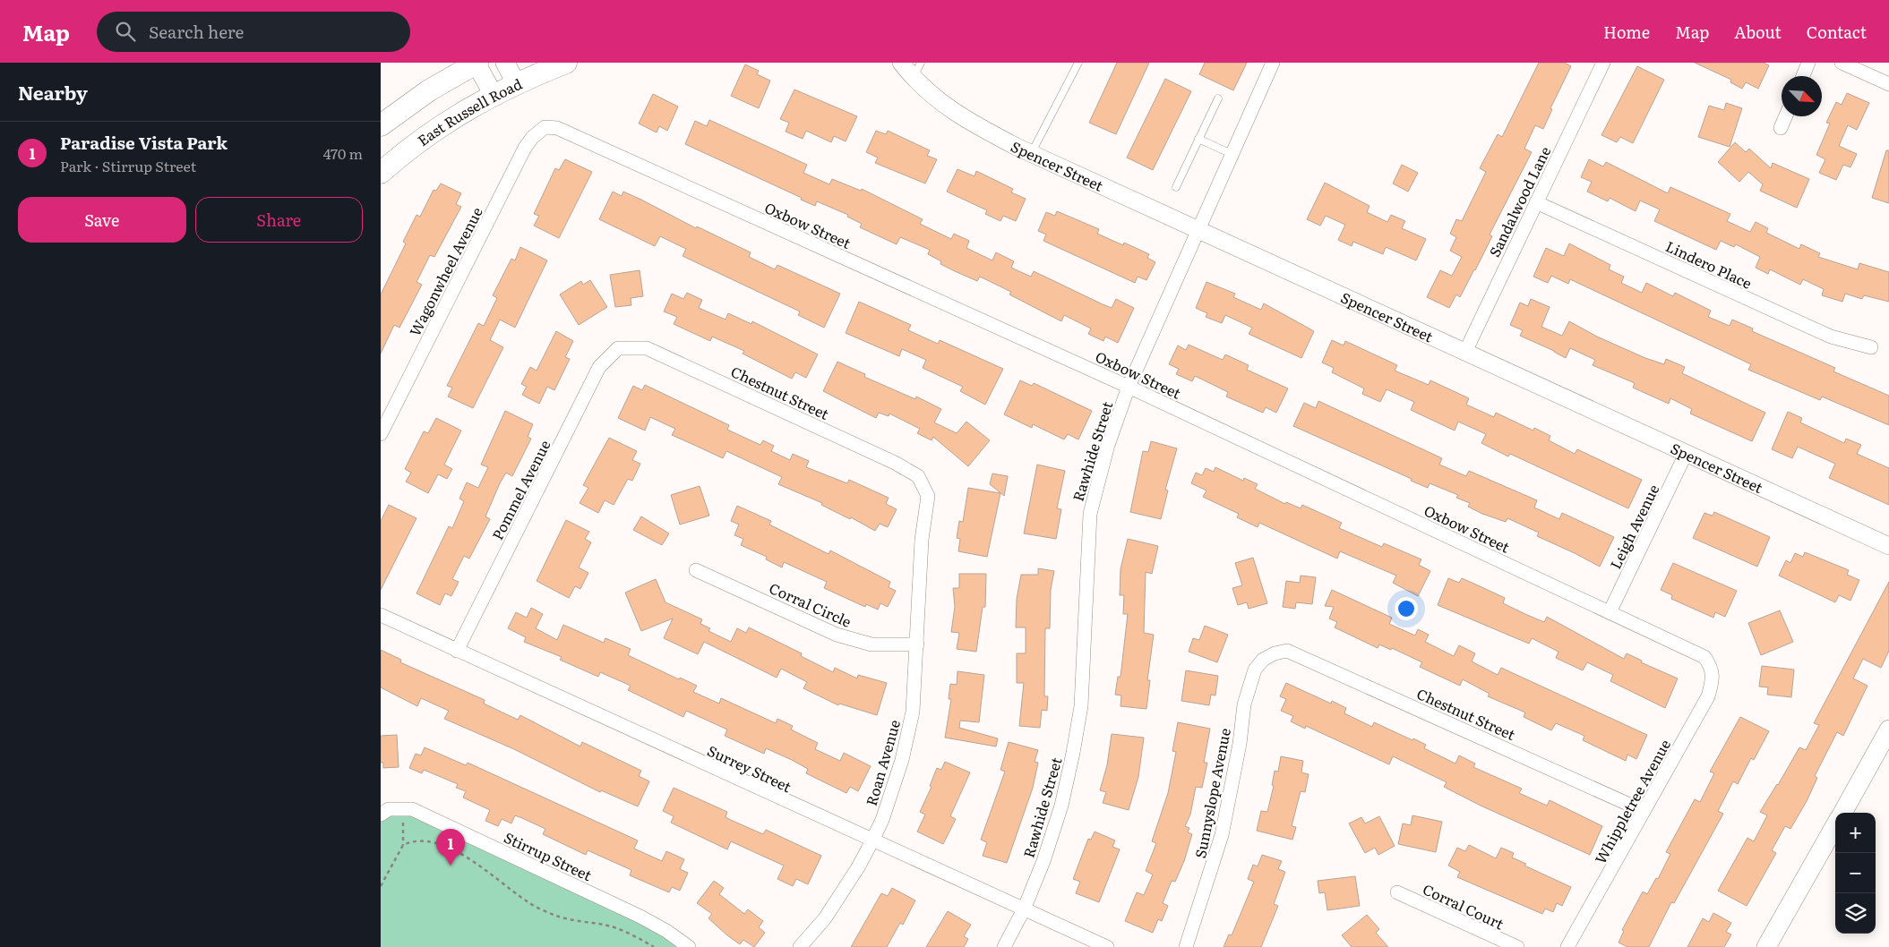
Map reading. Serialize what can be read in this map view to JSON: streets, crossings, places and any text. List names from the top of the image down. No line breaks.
{"streets":{"main road":["East Russell Road"],"street":["Spencer Street","Sandalwood Lane","Oxbow Street","Lindero Place","Wagonwheel Avenue","Chestnut Street","Rawhide Street","Pommel Avenue","Leigh Avenue","Corral Circle","Roan Avenue","Surrey Street","Sunnyslope Avenue","Whippletree Avenue","Stirrup Street","Corral Court"]},"crossings":[["Spencer Street","Sandalwood Lane"],["Spencer Street","Rawhide Street"],["Spencer Street","Leigh Avenue"],["Sandalwood Lane","Lindero Place"],["Oxbow Street","Wagonwheel Avenue"],["Oxbow Street","Rawhide Street"],["Oxbow Street","Leigh Avenue"],["Oxbow Street","Whippletree Avenue"],["Chestnut Street","Pommel Avenue"],["Chestnut Street","Roan Avenue"],["Chestnut Street","Sunnyslope Avenue"],["Chestnut Street","Whippletree Avenue"],["Rawhide Street","Surrey Street"],["Pommel Avenue","Surrey Street"],["Corral Circle","Roan Avenue"],["Roan Avenue","Surrey Street"]],"north":"bottom right","page":{"header":"Map","search":"Search here","nav":["Home","Map","About","Contact"],"heading":"Nearby","list":[{"mark":"1","name":"Paradise Vista Park","note":"Park · Stirrup Street","value":"470 m"}],"buttons":["Save","Share"],"map_buttons":["+","−"],"pins":"1"}}
